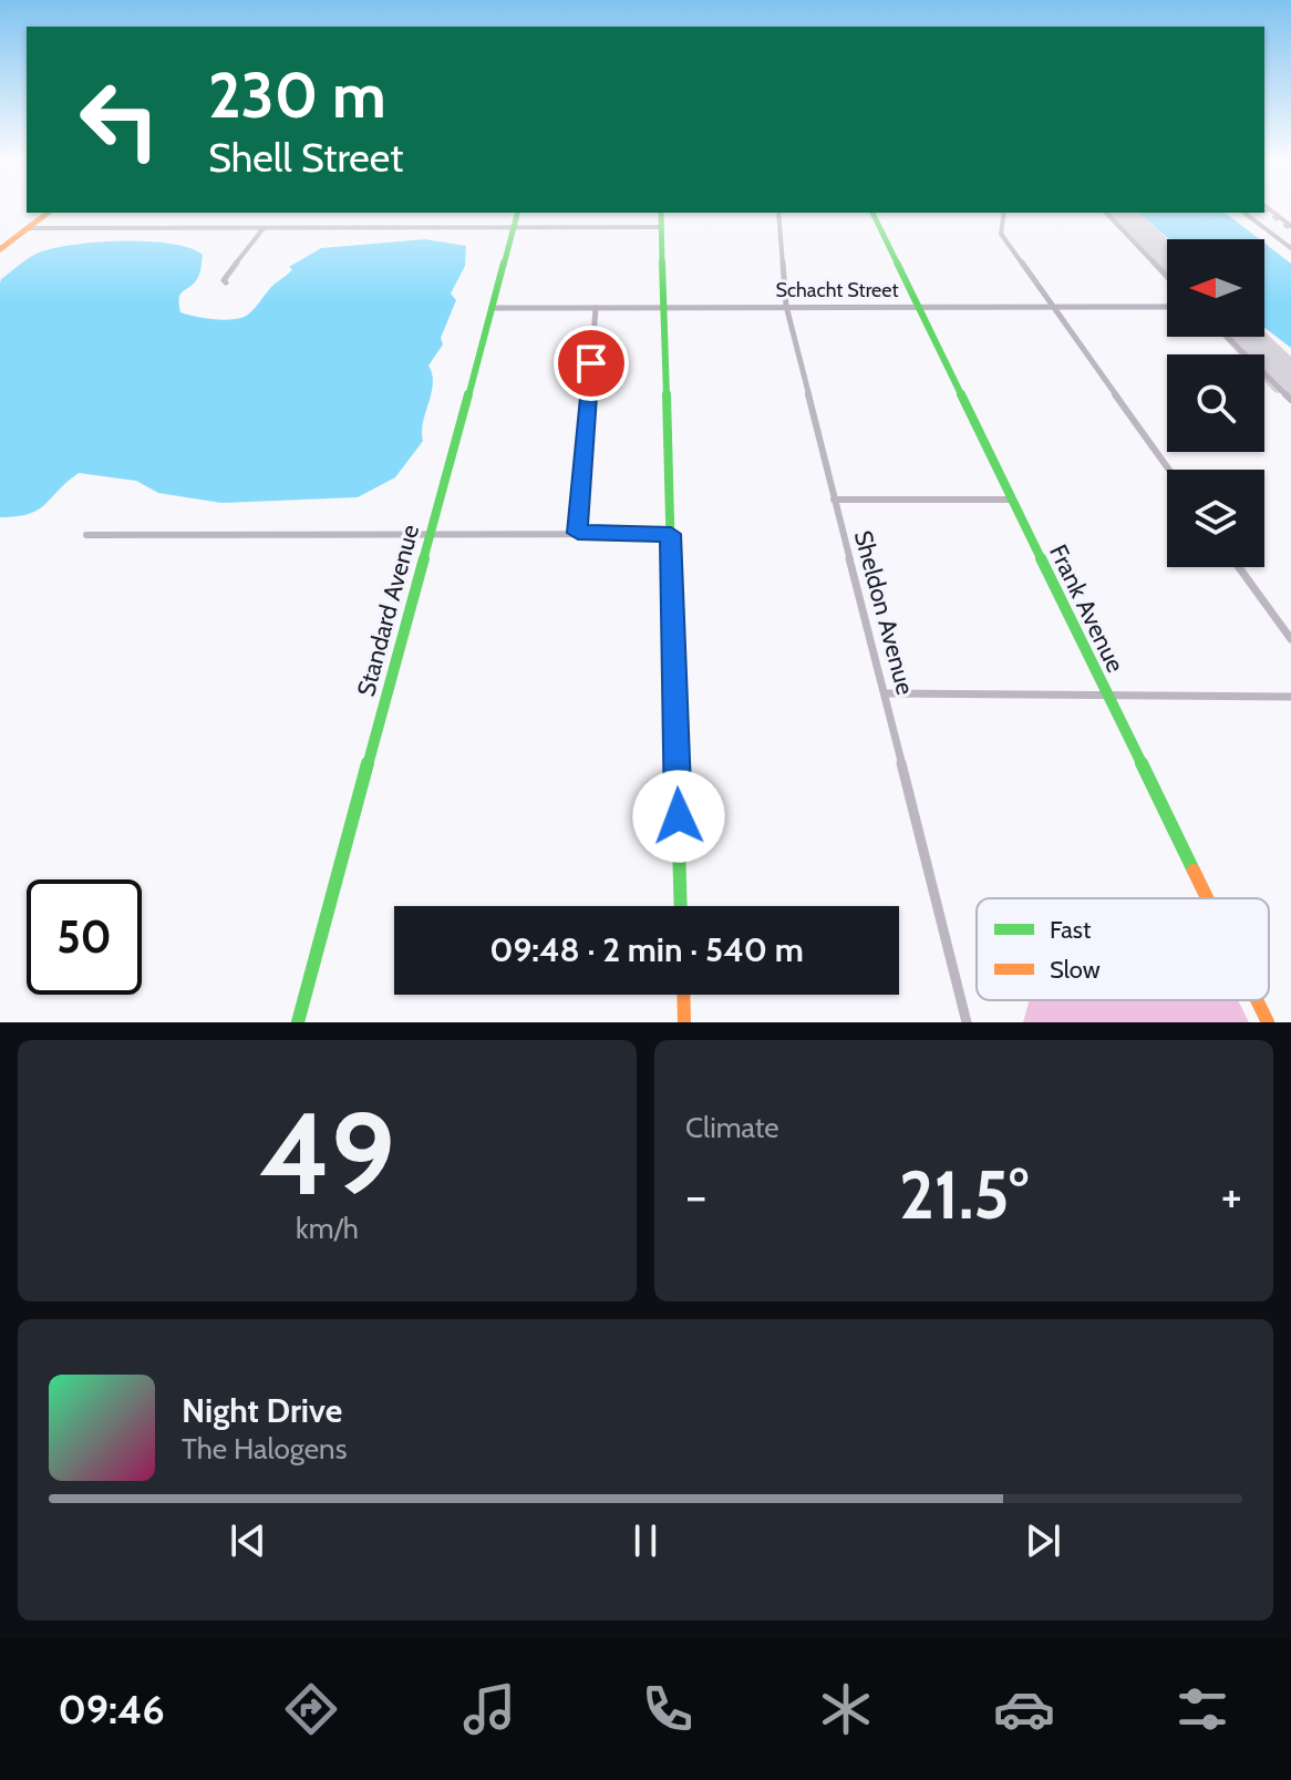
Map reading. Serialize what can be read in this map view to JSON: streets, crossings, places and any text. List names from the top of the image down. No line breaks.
{"streets":{"street":["Schacht Street","Frank Avenue","Standard Avenue","Sheldon Avenue"]},"crossings":[["Schacht Street","Frank Avenue"],["Schacht Street","Standard Avenue"],["Schacht Street","Sheldon Avenue"]],"legend":["Fast","Slow"],"north":"left","page":{"turn":["230 m","Shell Street"],"limit":"50","trip":"09:48 · 2 min · 540 m","tile":[["49","km/h"],"Climate"],"heat":["−","21.5°","+"],"song":["Night Drive","The Halogens"],"tabs":"09:46"}}
